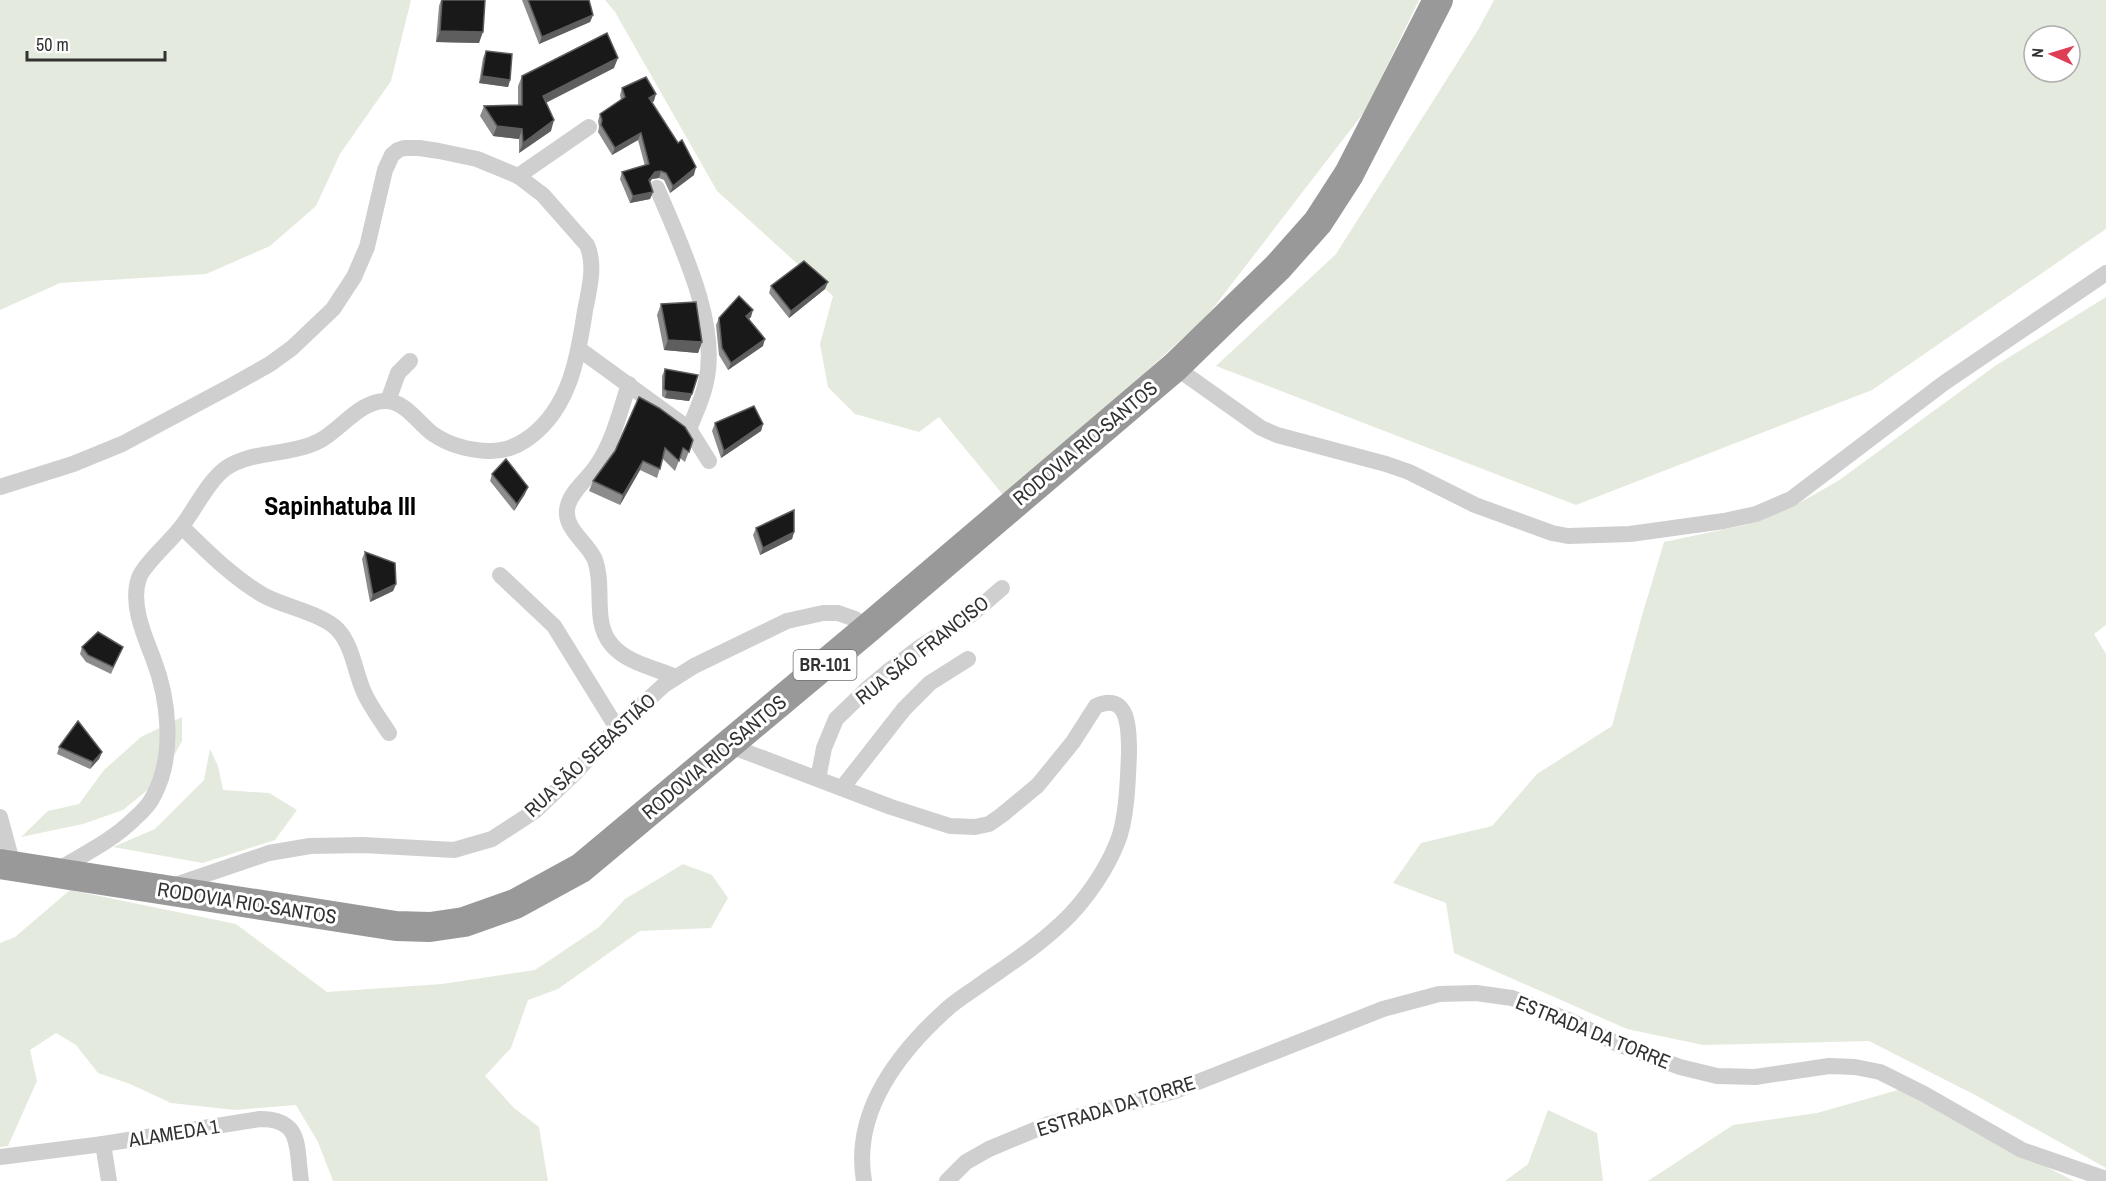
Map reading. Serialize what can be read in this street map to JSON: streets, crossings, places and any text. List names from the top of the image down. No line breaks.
{"streets":{"highway":["RODOVIA RIO-SANTOS","BR-101"],"street":["RUA SÃO FRANCISO","RUA SÃO SEBASTIÃO","ESTRADA DA TORRE","ALAMEDA 1"]},"crossings":[["RODOVIA RIO-SANTOS","RUA SÃO SEBASTIÃO"]],"districts":["Sapinhatuba III"],"scale_bar":"50 m","north":"left"}
